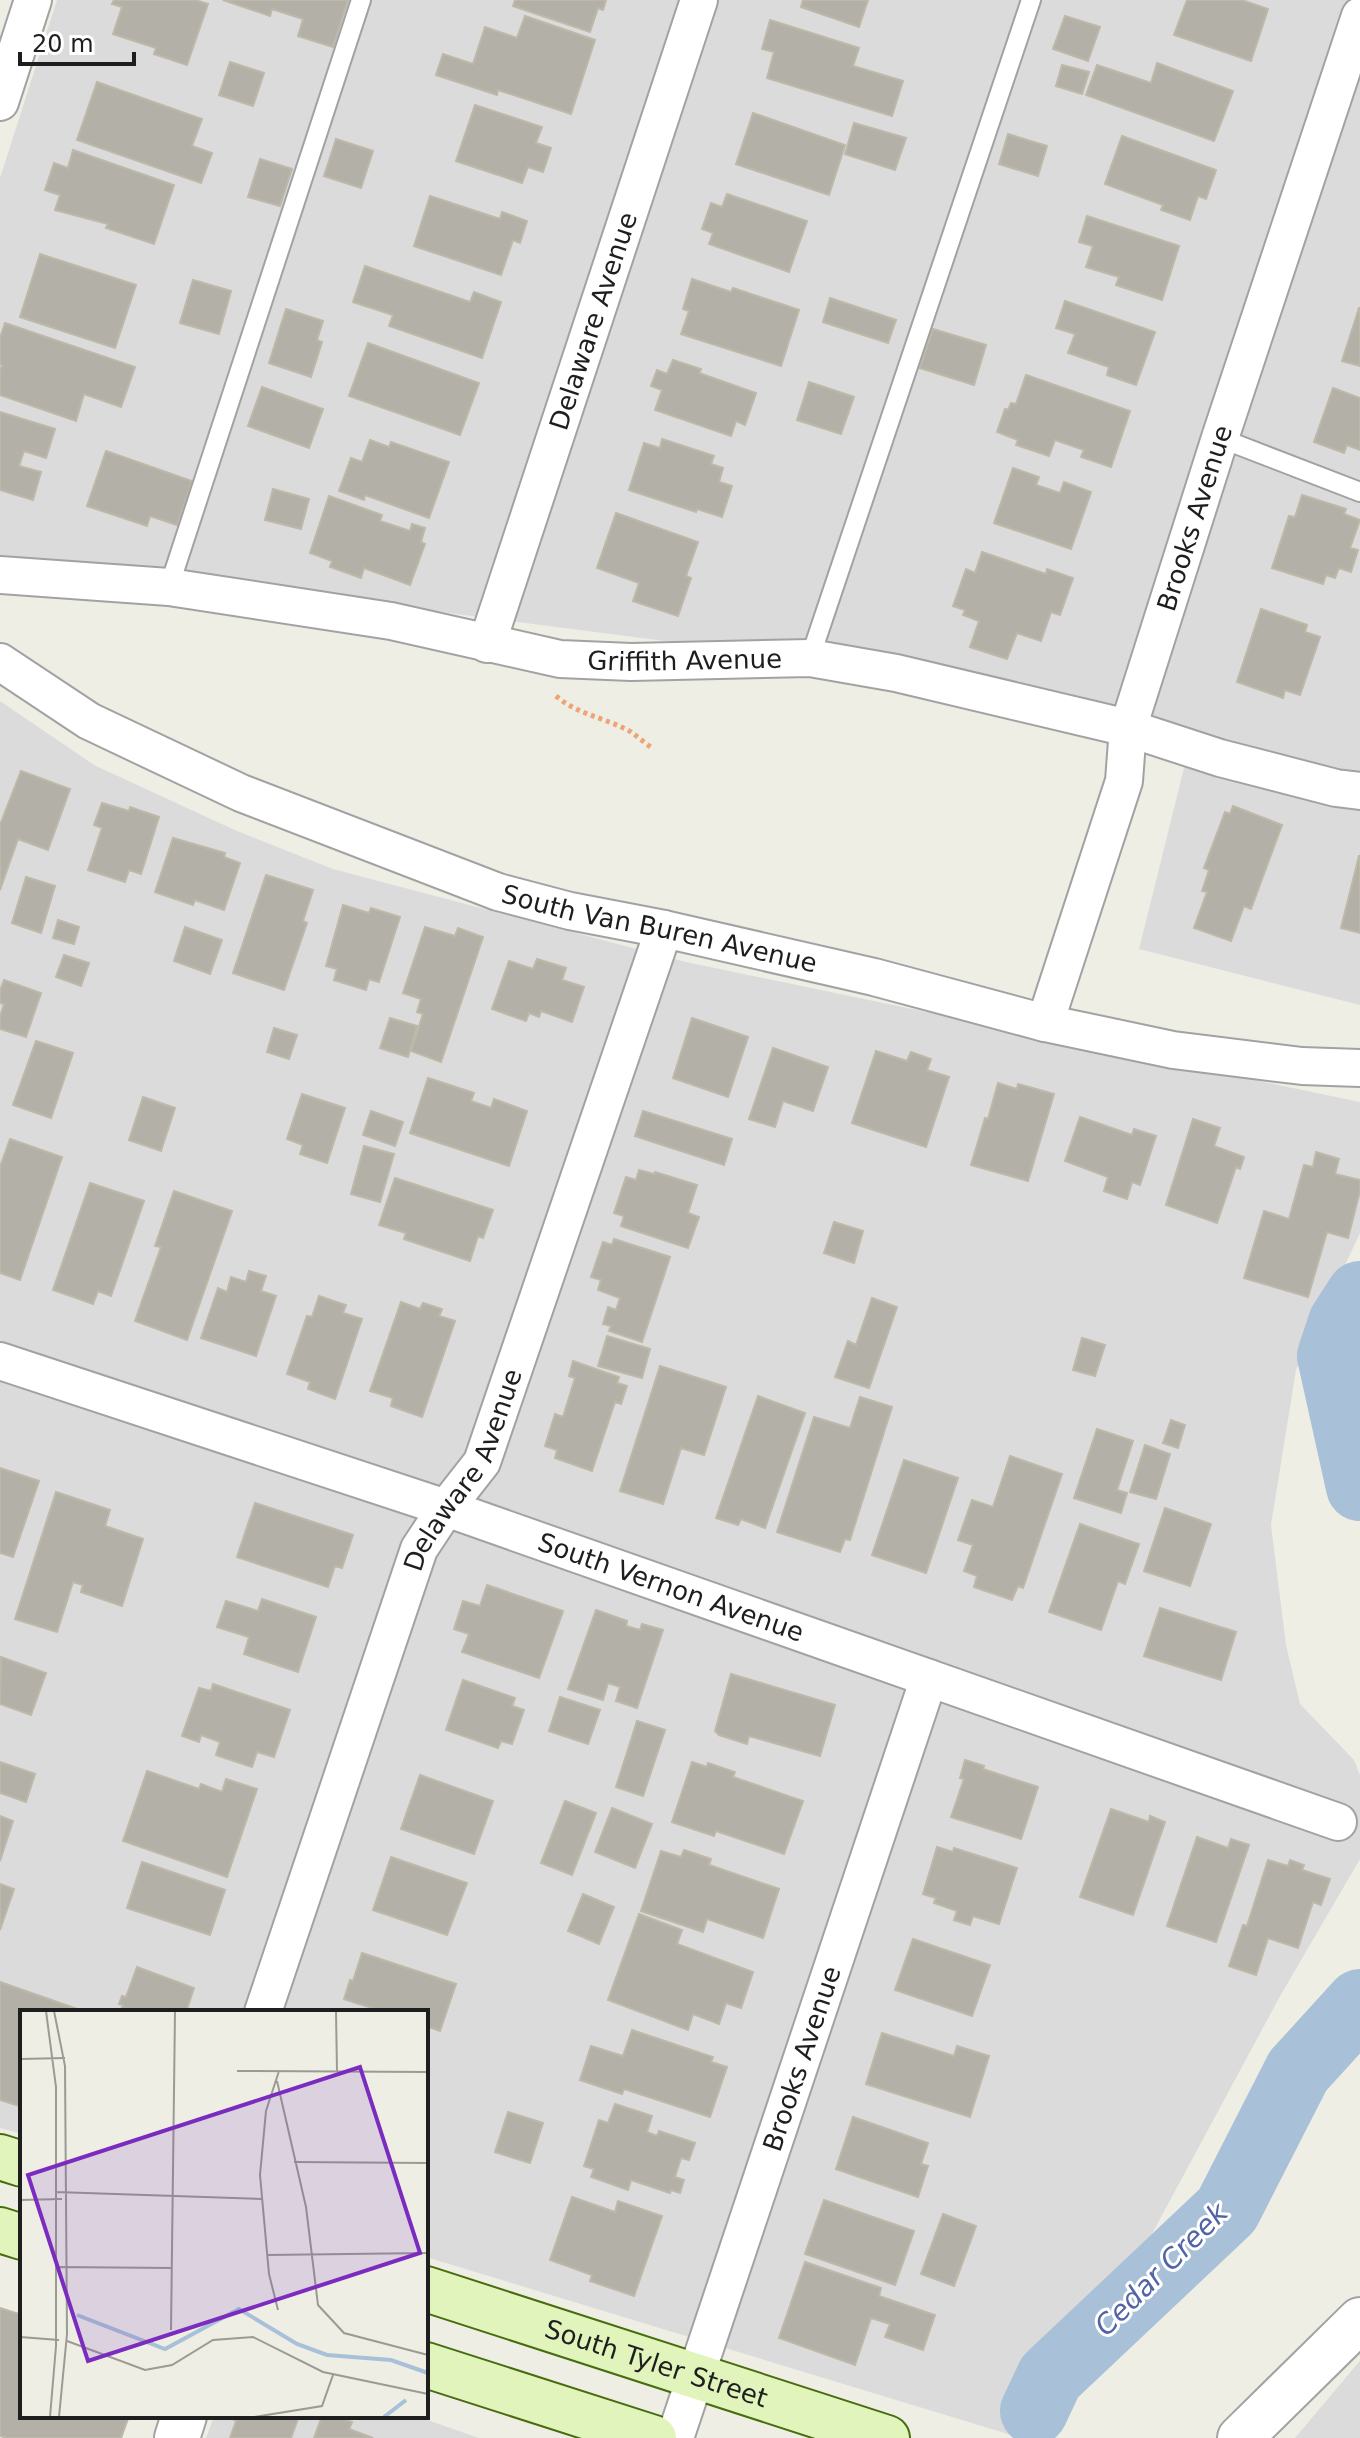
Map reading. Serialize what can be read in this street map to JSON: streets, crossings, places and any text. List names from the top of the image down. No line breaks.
{"streets":{"main road":["South Tyler Street"],"street":["Delaware Avenue","Brooks Avenue","Griffith Avenue","South Van Buren Avenue","South Vernon Avenue"]},"crossings":[["Delaware Avenue","Griffith Avenue"],["Delaware Avenue","South Van Buren Avenue"],["Delaware Avenue","South Vernon Avenue"],["Brooks Avenue","Griffith Avenue"],["Brooks Avenue","South Van Buren Avenue"],["Brooks Avenue","South Vernon Avenue"],["Brooks Avenue","South Tyler Street"]],"water":["Cedar Creek"],"scale_bar":"20 m"}
